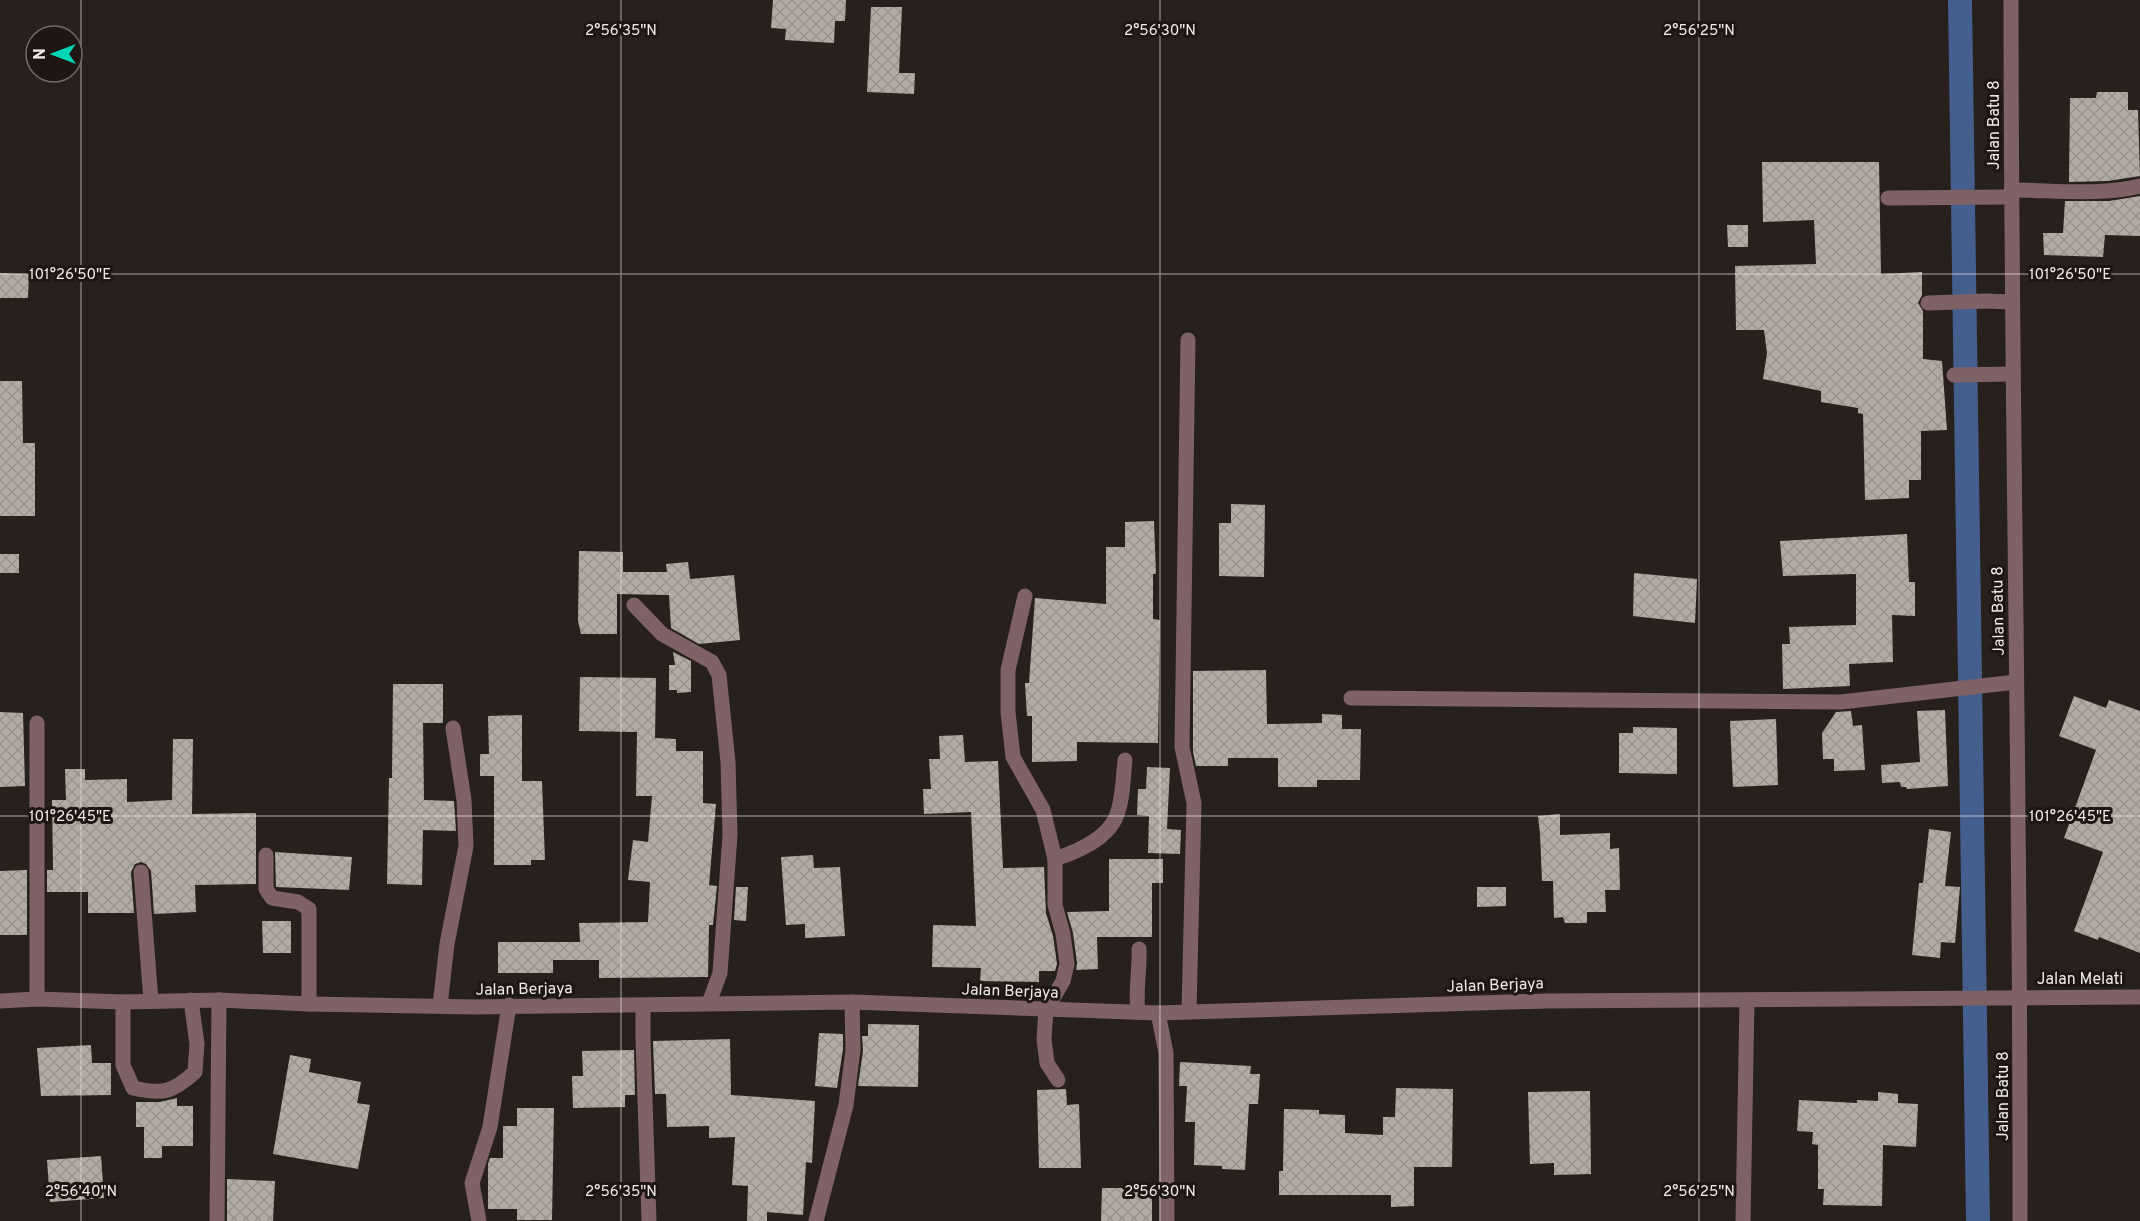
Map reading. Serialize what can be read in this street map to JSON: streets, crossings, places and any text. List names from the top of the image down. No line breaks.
{"streets":{"street":["Jalan Batu 8","Jalan Melati","Jalan Berjaya"]},"crossings":[["Jalan Batu 8","Jalan Melati"],["Jalan Batu 8","Jalan Berjaya"],["Jalan Melati","Jalan Berjaya"]],"north":"left","coordinates":["2°56'35\"N","2°56'30\"N","2°56'25\"N","101°26'50\"E","101°26'45\"E","2°56'40\"N"]}
